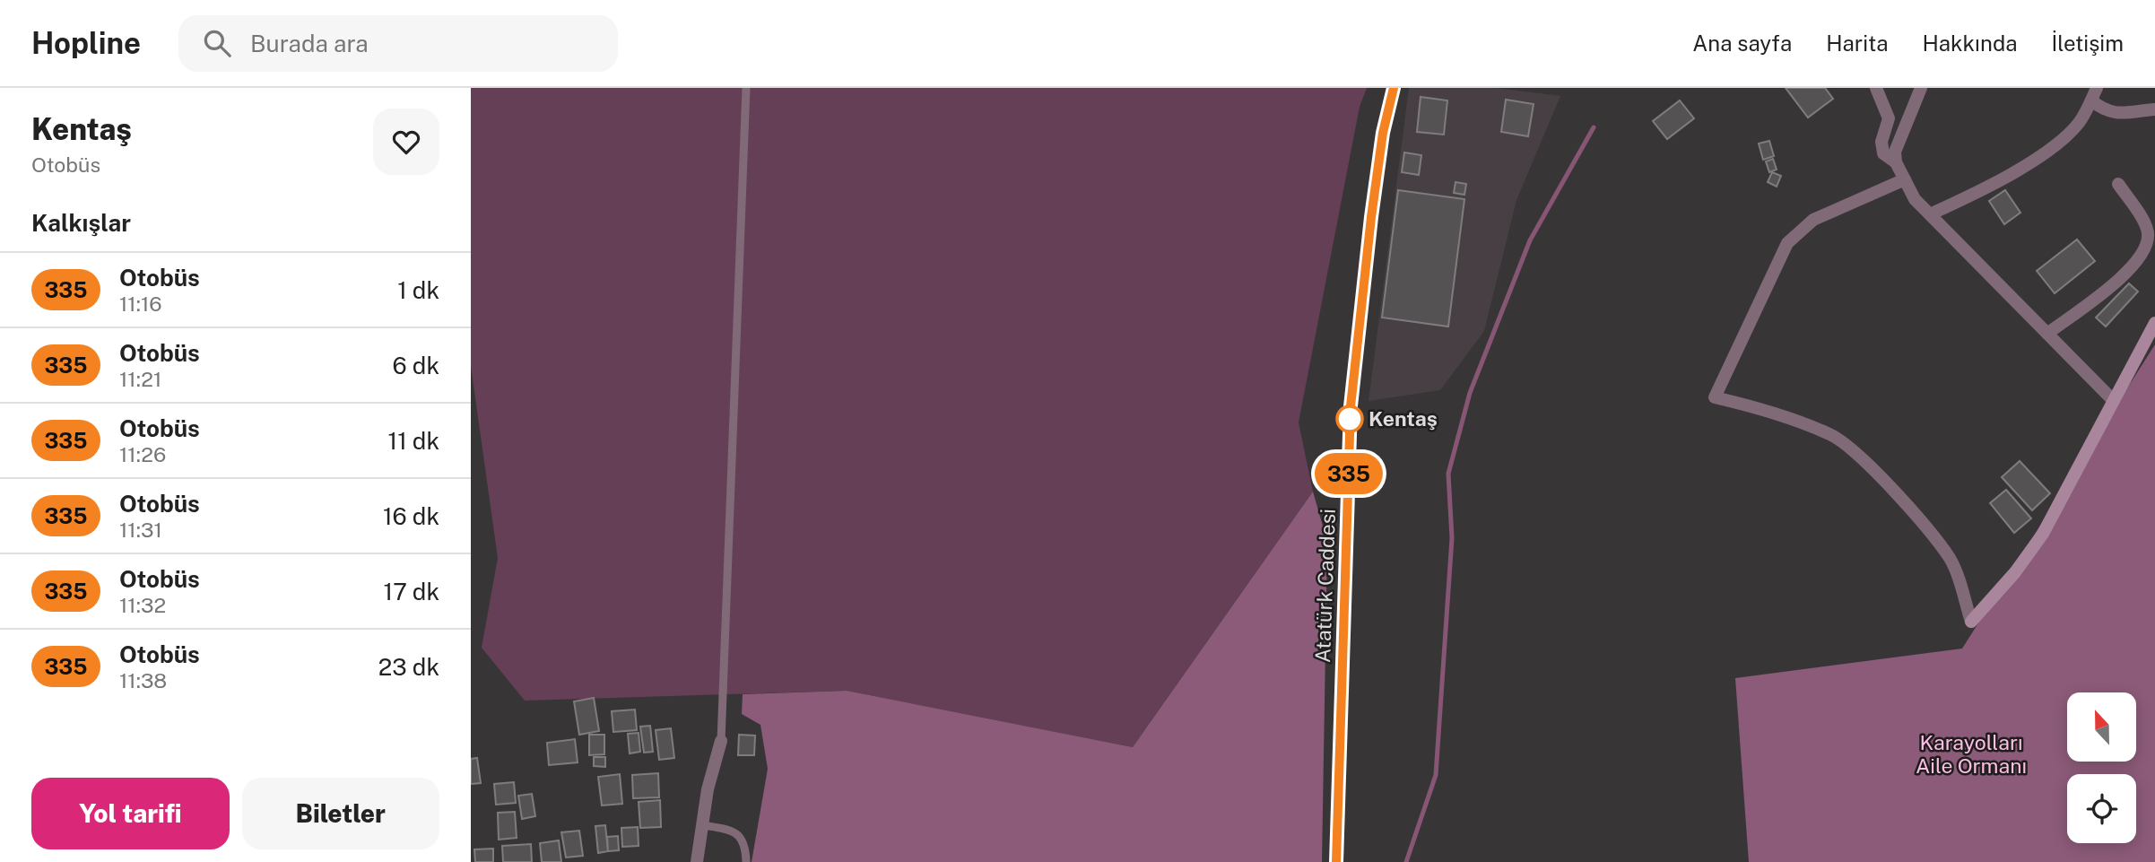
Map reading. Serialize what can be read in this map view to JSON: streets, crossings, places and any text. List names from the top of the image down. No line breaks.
{"streets":{"street":["Atatürk Caddesi"]},"parks":["Karayolları Aile Ormanı"],"places":["Kentaş"],"lines":["bus line 335"],"north":"top","page":{"header":"Hopline","search":"Burada ara","nav":["Ana sayfa","Harita","Hakkında","İletişim"],"heading":[["Kentaş","Otobüs"],"Kalkışlar"],"on_map":"335","list":[{"mark":"335","name":"Otobüs","note":"11:16","value":"1 dk"},{"mark":"335","name":"Otobüs","note":"11:21","value":"6 dk"},{"mark":"335","name":"Otobüs","note":"11:26","value":"11 dk"},{"mark":"335","name":"Otobüs","note":"11:31","value":"16 dk"},{"mark":"335","name":"Otobüs","note":"11:32","value":"17 dk"},{"mark":"335","name":"Otobüs","note":"11:38","value":"23 dk"}],"buttons":["Yol tarifi","Biletler"]}}
